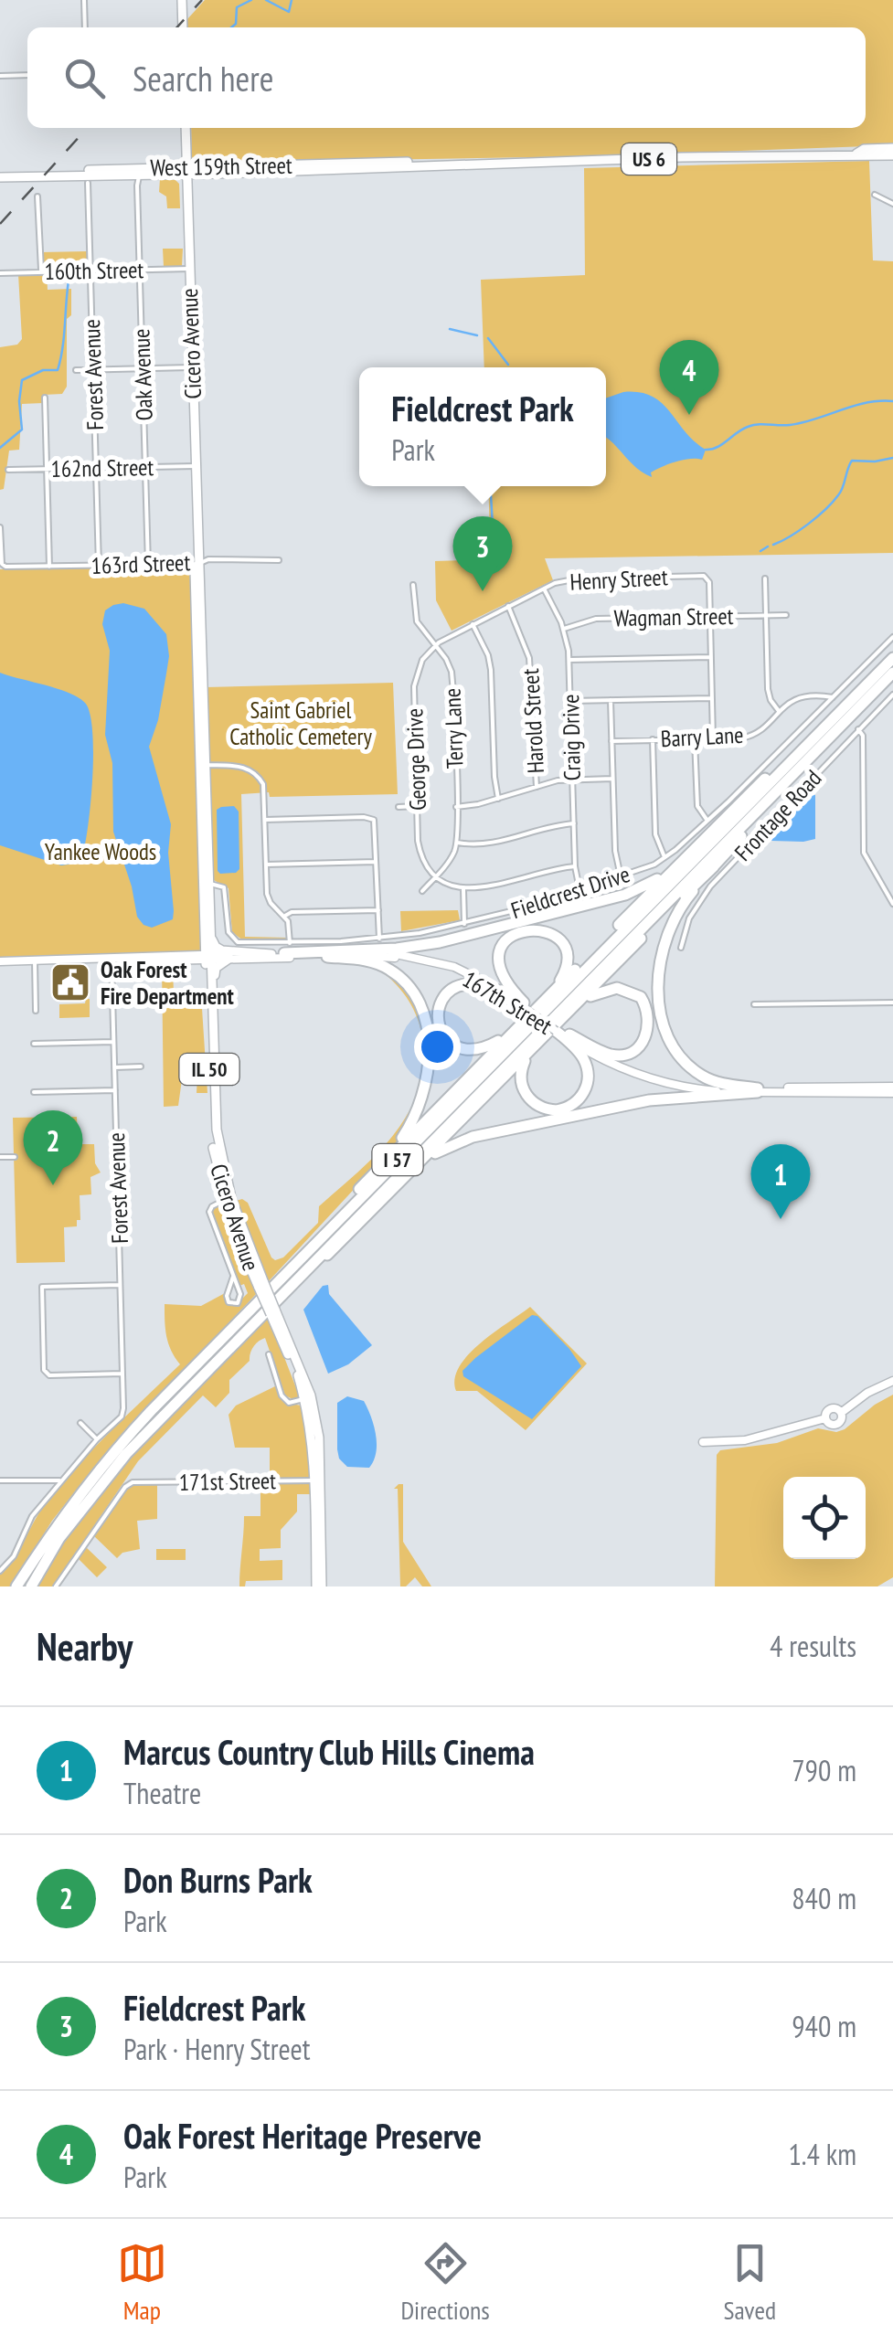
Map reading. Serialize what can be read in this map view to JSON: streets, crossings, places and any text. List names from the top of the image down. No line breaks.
{"streets":{"highway":["I 57"],"main road":["US 6","West 159th Street","Cicero Avenue","167th Street","IL 50"],"street":["160th Street","Forest Avenue","Oak Avenue","162nd Street","163rd Street","Henry Street","Wagman Street","Harold Street","Terry Lane","Barry Lane","Craig Drive","George Drive","Frontage Road","Fieldcrest Drive","171st Street"]},"crossings":[["West 159th Street","Cicero Avenue"],["West 159th Street","Oak Avenue"],["160th Street","Cicero Avenue"],["160th Street","Forest Avenue"],["160th Street","Oak Avenue"],["Cicero Avenue","162nd Street"],["Cicero Avenue","163rd Street"],["Cicero Avenue","Fieldcrest Drive"],["Cicero Avenue","167th Street"],["Cicero Avenue","I 57"],["Cicero Avenue","171st Street"],["Forest Avenue","162nd Street"],["Forest Avenue","163rd Street"],["Forest Avenue","167th Street"],["Oak Avenue","162nd Street"],["Oak Avenue","163rd Street"],["Henry Street","Wagman Street"],["Henry Street","Harold Street"],["Henry Street","Terry Lane"],["Henry Street","Craig Drive"],["Henry Street","George Drive"],["Wagman Street","Craig Drive"],["Terry Lane","George Drive"],["Barry Lane","Fieldcrest Drive"],["Craig Drive","Fieldcrest Drive"],["Fieldcrest Drive","167th Street"]],"parks":["Saint Gabriel Catholic Cemetery","Yankee Woods"],"places":{"public building":["Oak Forest Fire Department"]},"page":{"search":"Search here","pins":["4","3","2","1"],"popup":["Fieldcrest Park","Park"],"heading":["Nearby","4 results"],"list":[{"mark":"1","name":"Marcus Country Club Hills Cinema","note":"Theatre","value":"790 m"},{"mark":"2","name":"Don Burns Park","note":"Park","value":"840 m"},{"mark":"3","name":"Fieldcrest Park","note":"Park · Henry Street","value":"940 m"},{"mark":"4","name":"Oak Forest Heritage Preserve","note":"Park","value":"1.4 km"}],"nav":["Map","Directions","Saved"]}}
